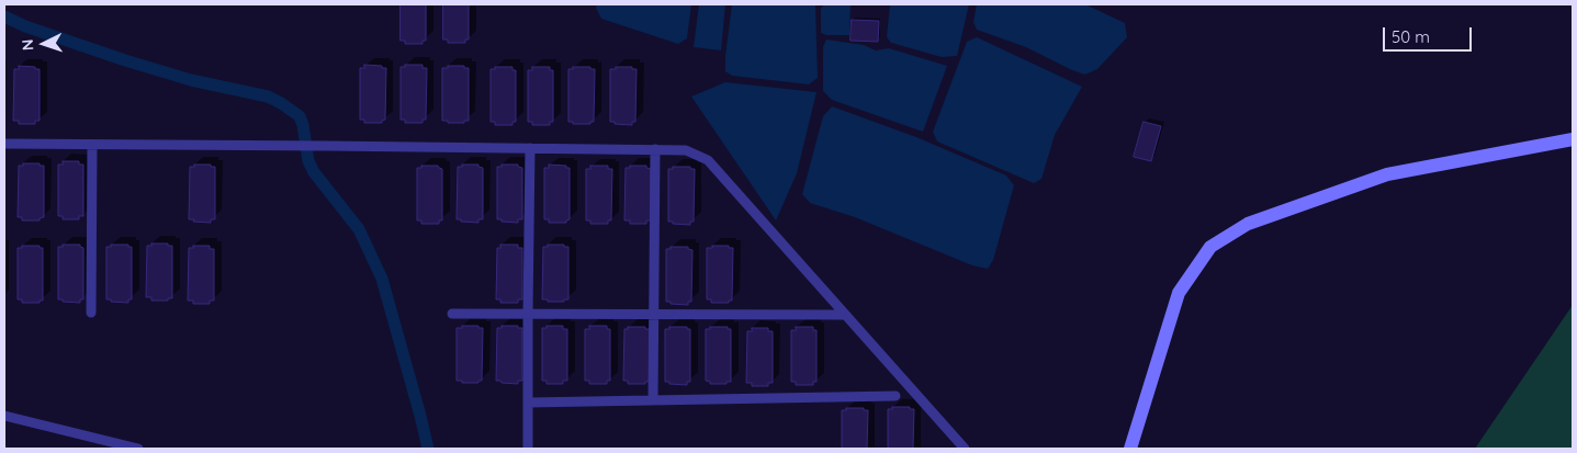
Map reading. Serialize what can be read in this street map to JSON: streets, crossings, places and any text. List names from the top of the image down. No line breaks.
{"scale_bar":"50 m","north":"left"}
